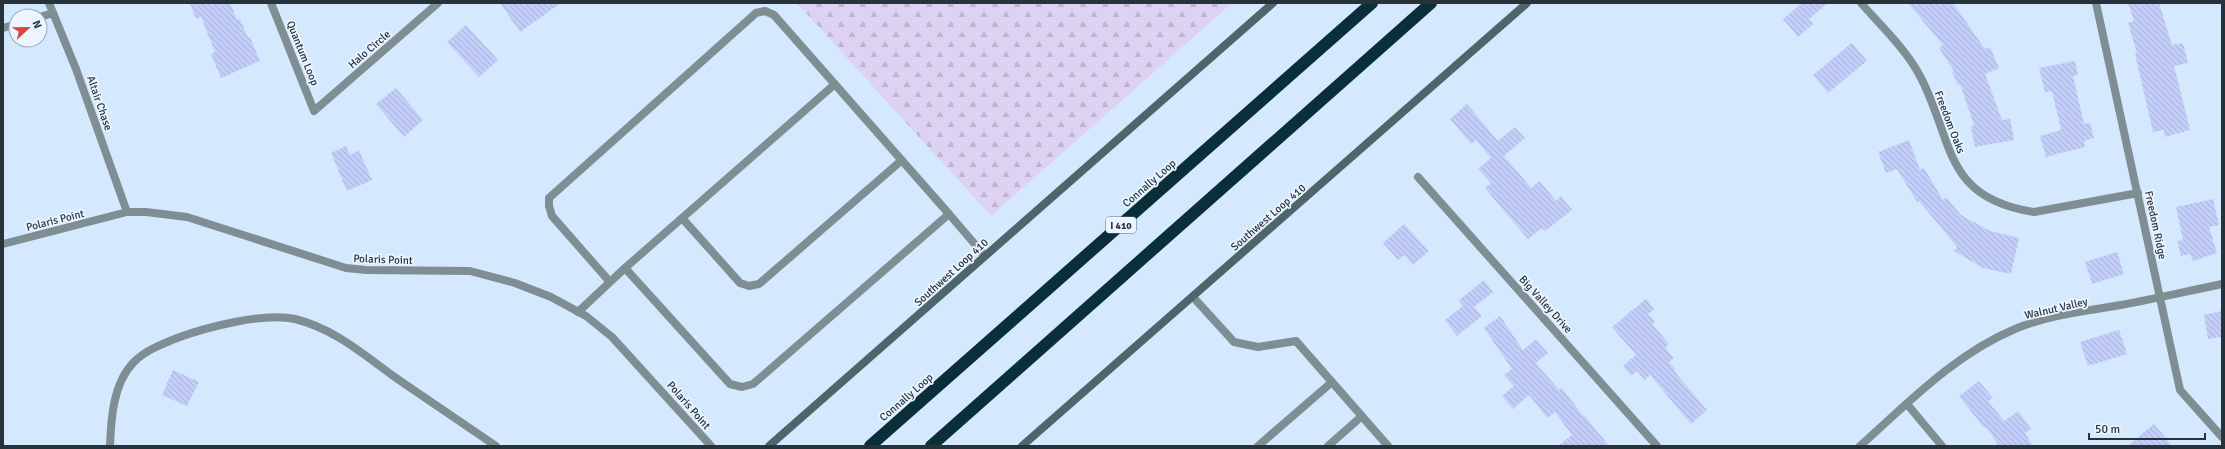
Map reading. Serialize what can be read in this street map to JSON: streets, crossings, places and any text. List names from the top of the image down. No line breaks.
{"streets":{"highway":["Connally Loop","I 410"],"main road":["Southwest Loop 410"],"street":["Halo Circle","Quantum Loop","Altair Chase","Freedom Oaks","Polaris Point","Freedom Ridge","Big Valley Drive","Walnut Valley"]},"crossings":[["Halo Circle","Quantum Loop"],["Altair Chase","Polaris Point"],["Freedom Oaks","Freedom Ridge"],["Freedom Ridge","Walnut Valley"]],"scale_bar":"50 m","north":"right"}
